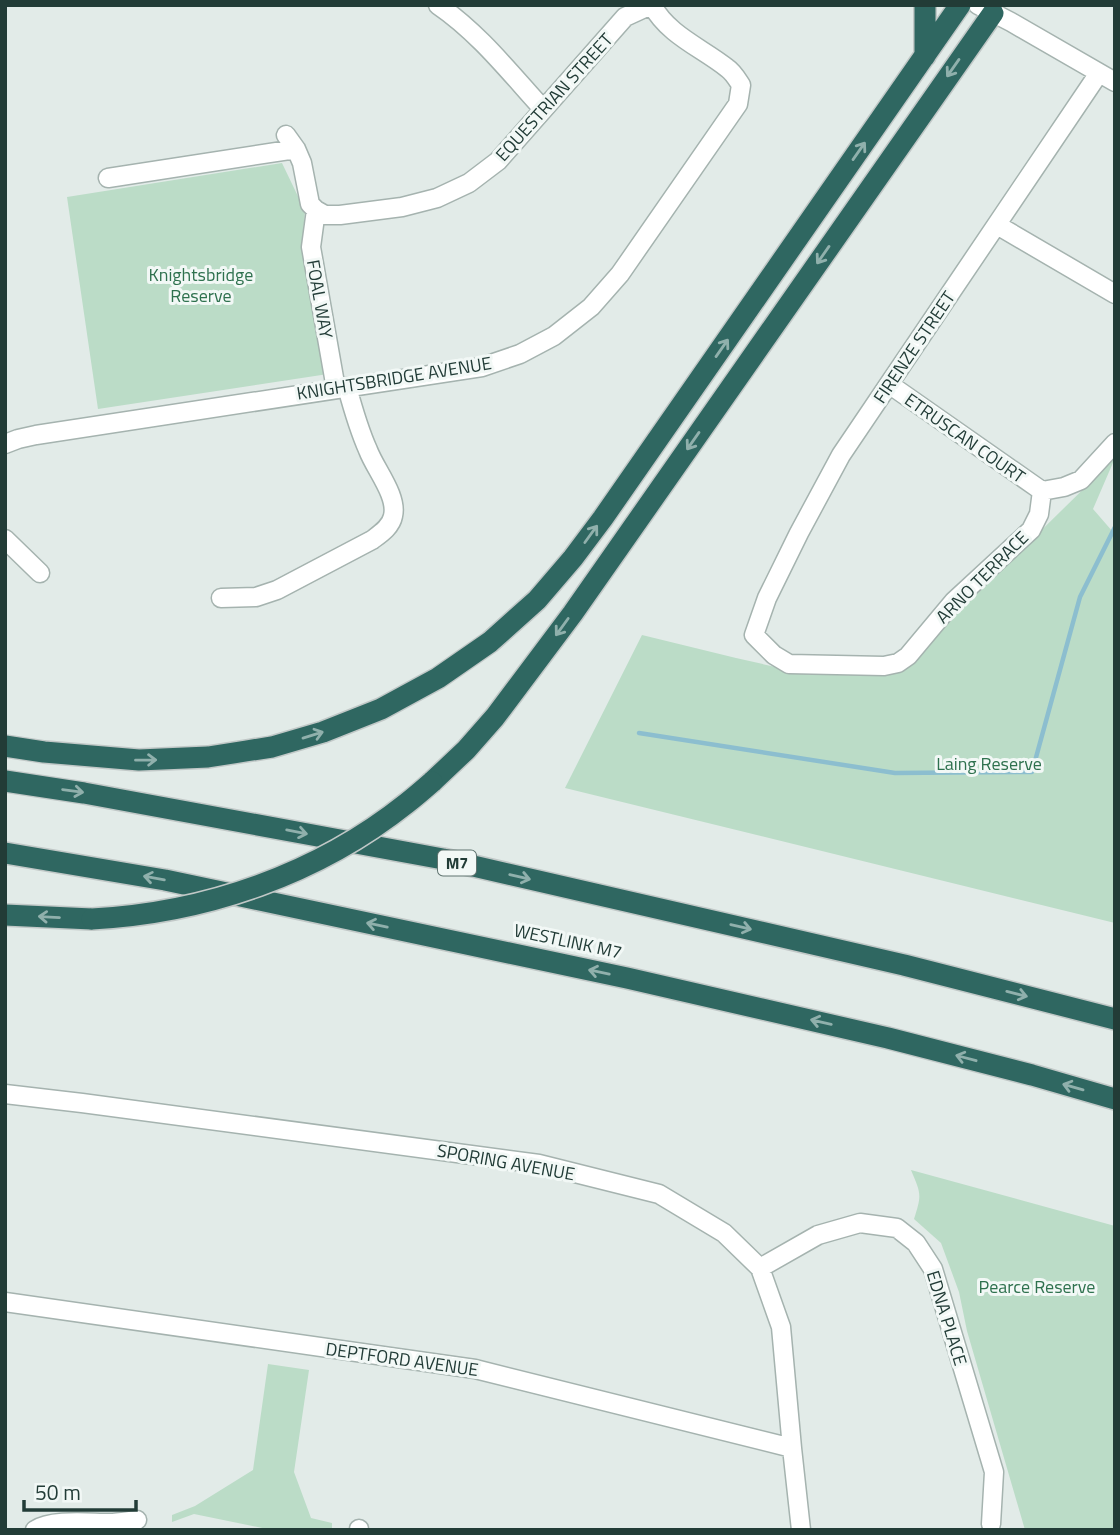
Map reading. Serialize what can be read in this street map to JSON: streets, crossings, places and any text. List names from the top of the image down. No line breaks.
{"streets":{"highway":["M7","WESTLINK M7"],"street":["EQUESTRIAN STREET","FOAL WAY","FIRENZE STREET","KNIGHTSBRIDGE AVENUE","ETRUSCAN COURT","ARNO TERRACE","SPORING AVENUE","EDNA PLACE","DEPTFORD AVENUE"]},"crossings":[["EQUESTRIAN STREET","FOAL WAY"],["EQUESTRIAN STREET","KNIGHTSBRIDGE AVENUE"],["FOAL WAY","KNIGHTSBRIDGE AVENUE"],["FIRENZE STREET","ETRUSCAN COURT"],["FIRENZE STREET","ARNO TERRACE"],["ETRUSCAN COURT","ARNO TERRACE"],["SPORING AVENUE","EDNA PLACE"],["SPORING AVENUE","DEPTFORD AVENUE"]],"parks":["Knightsbridge Reserve","Laing Reserve","Pearce Reserve"],"scale_bar":"50 m"}
